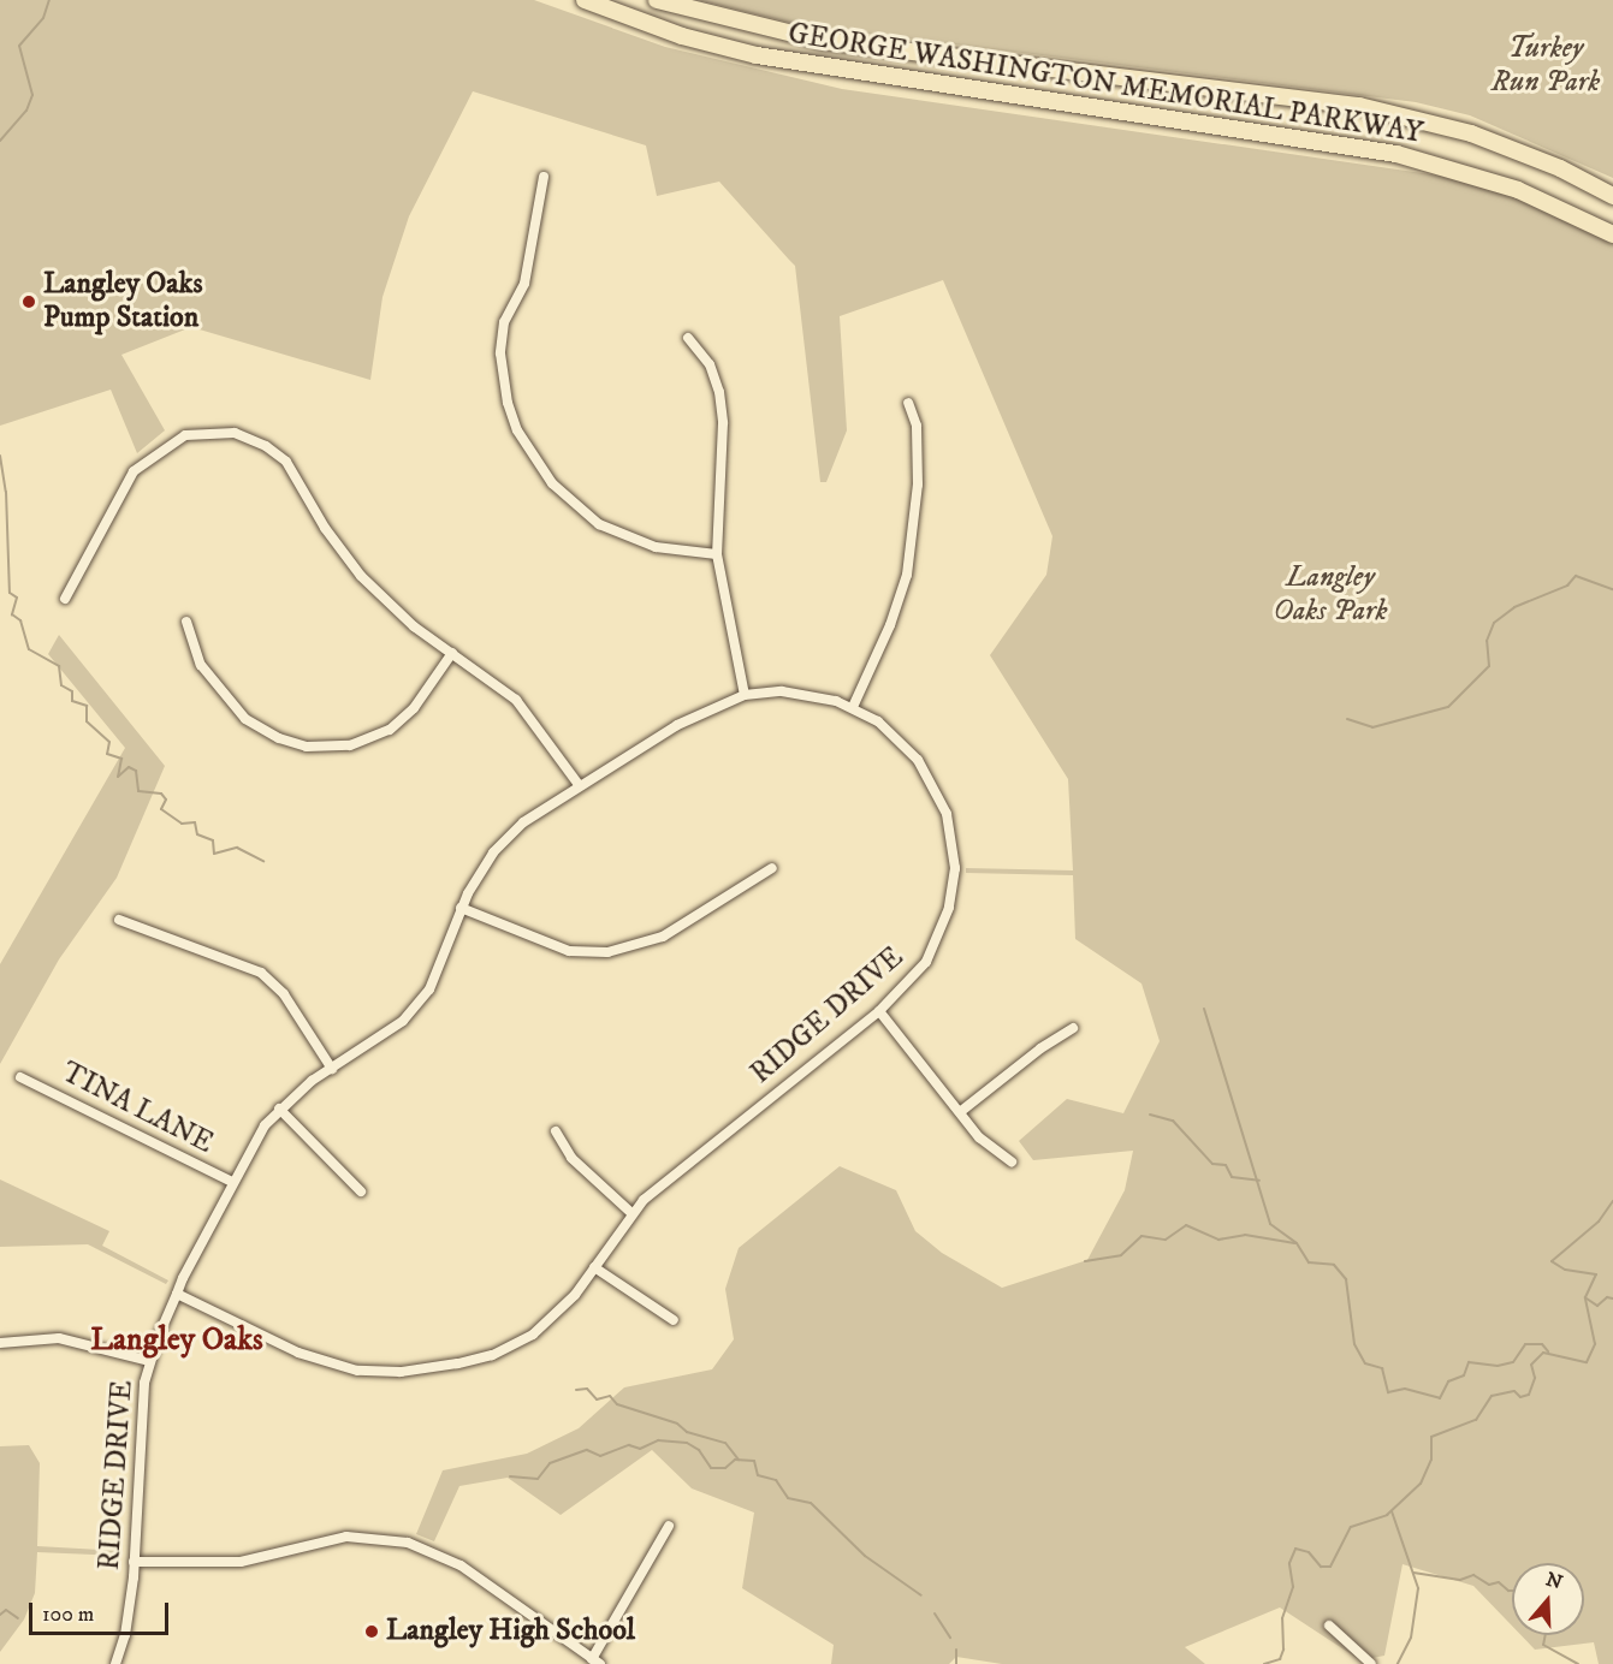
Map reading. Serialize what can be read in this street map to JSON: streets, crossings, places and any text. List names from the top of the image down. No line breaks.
{"streets":{"highway":["GEORGE WASHINGTON MEMORIAL PARKWAY"],"street":["RIDGE DRIVE","TINA LANE"]},"crossings":[["RIDGE DRIVE","TINA LANE"]],"districts":["Langley Oaks"],"parks":["Turkey Run Park","Langley Oaks Park"],"places":["Langley Oaks Pump Station","Langley High School"],"scale_bar":"100 m","north":"top"}
